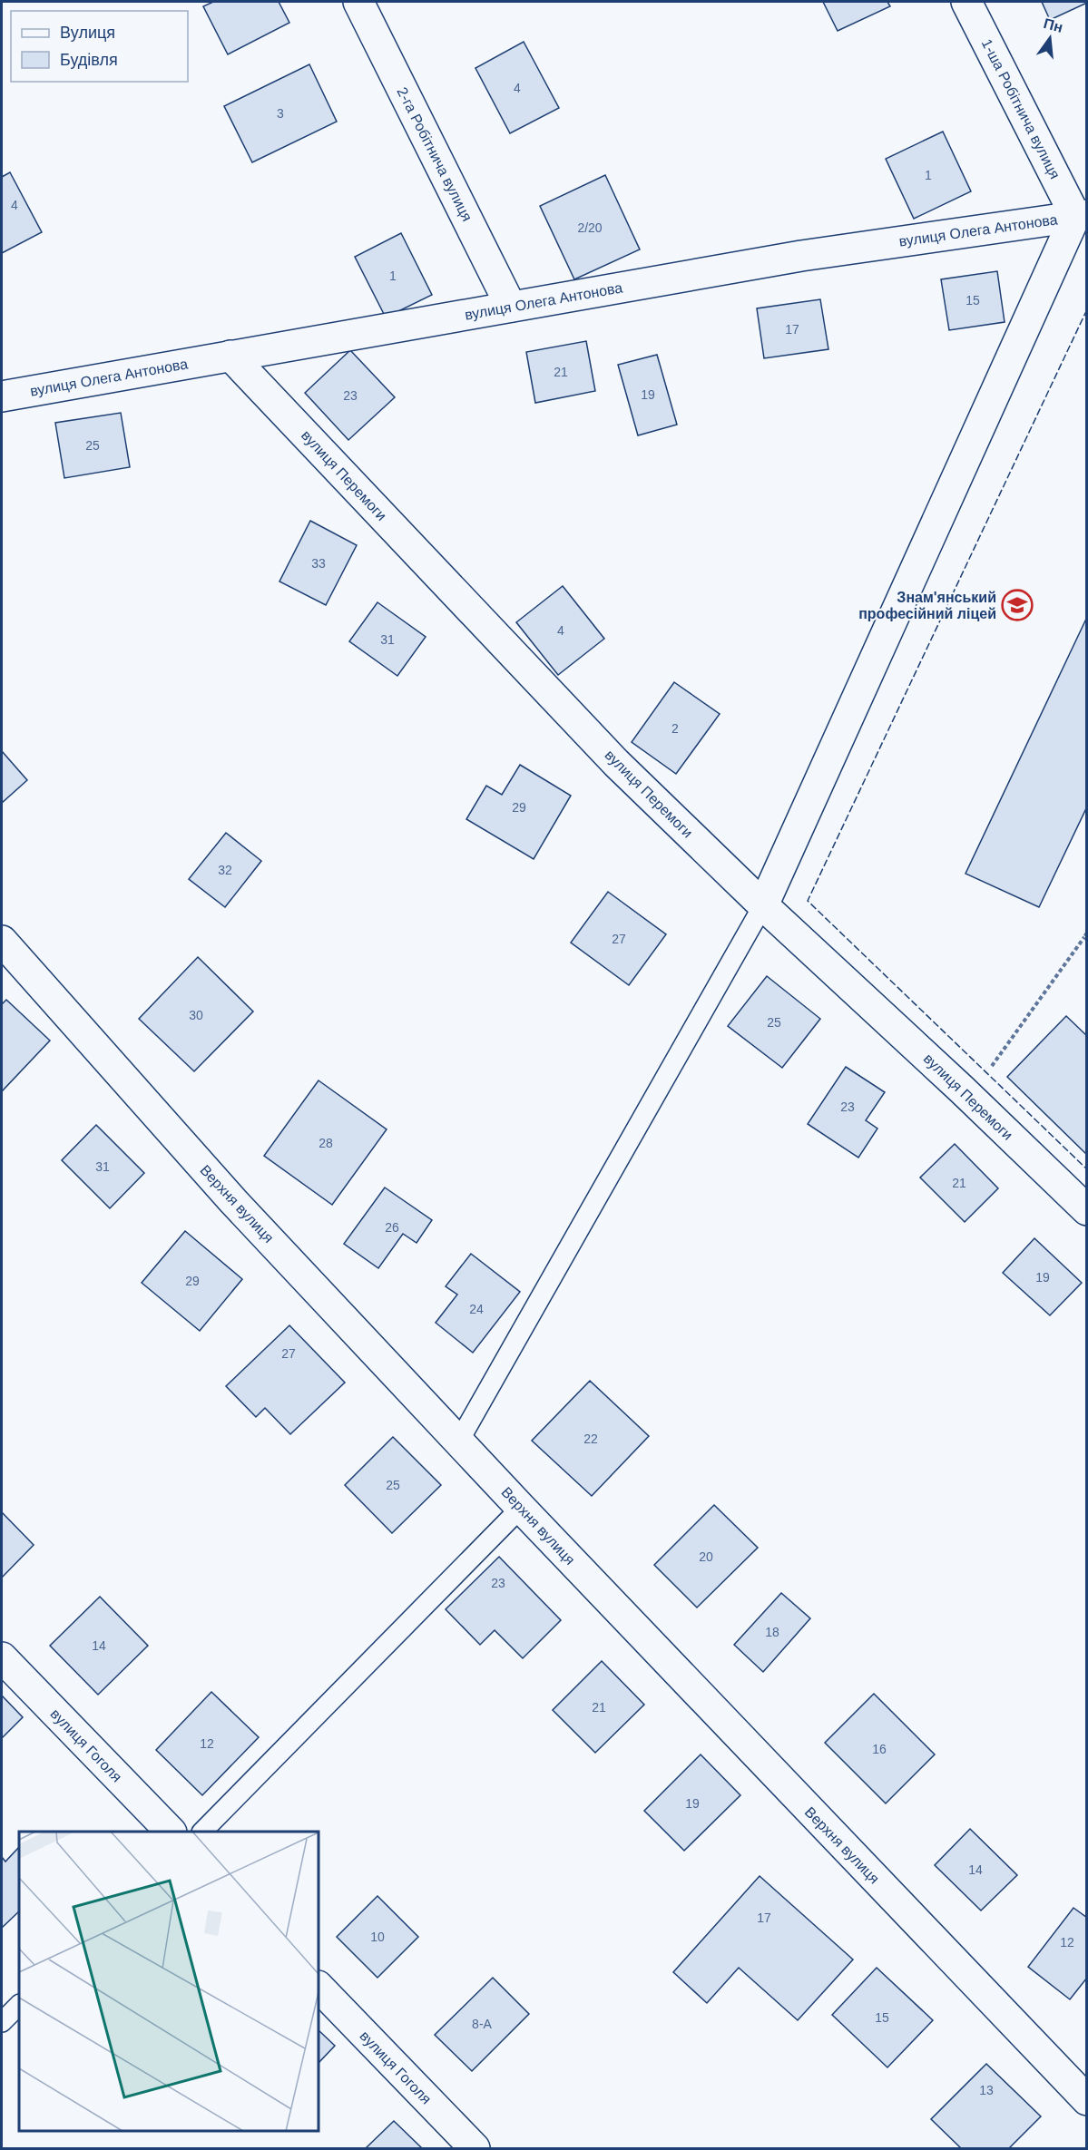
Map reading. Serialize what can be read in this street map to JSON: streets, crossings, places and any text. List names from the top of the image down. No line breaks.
{"streets":{"street":["1-ша Робітнича вулиця","2-га Робітнича вулиця","вулиця Олега Антонова","вулиця Перемоги","Верхня вулиця","вулиця Гоголя"]},"crossings":[["1-ша Робітнича вулиця","вулиця Олега Антонова"],["2-га Робітнича вулиця","вулиця Олега Антонова"],["вулиця Олега Антонова","вулиця Перемоги"]],"places":{"school or university":["Знам'янський професійний ліцей"]},"house_numbers":["4","3","1","4","2/20","1","15","17","21","19","23","25","33","4","31","2","29","32","27","30","25","23","28","31","21","26","19","29","24","27","22","25","20","23","18","14","21","12","16","19","14","17","10","12","15","8-А","13"],"legend":["Вулиця","Будівля"],"north":"top"}
